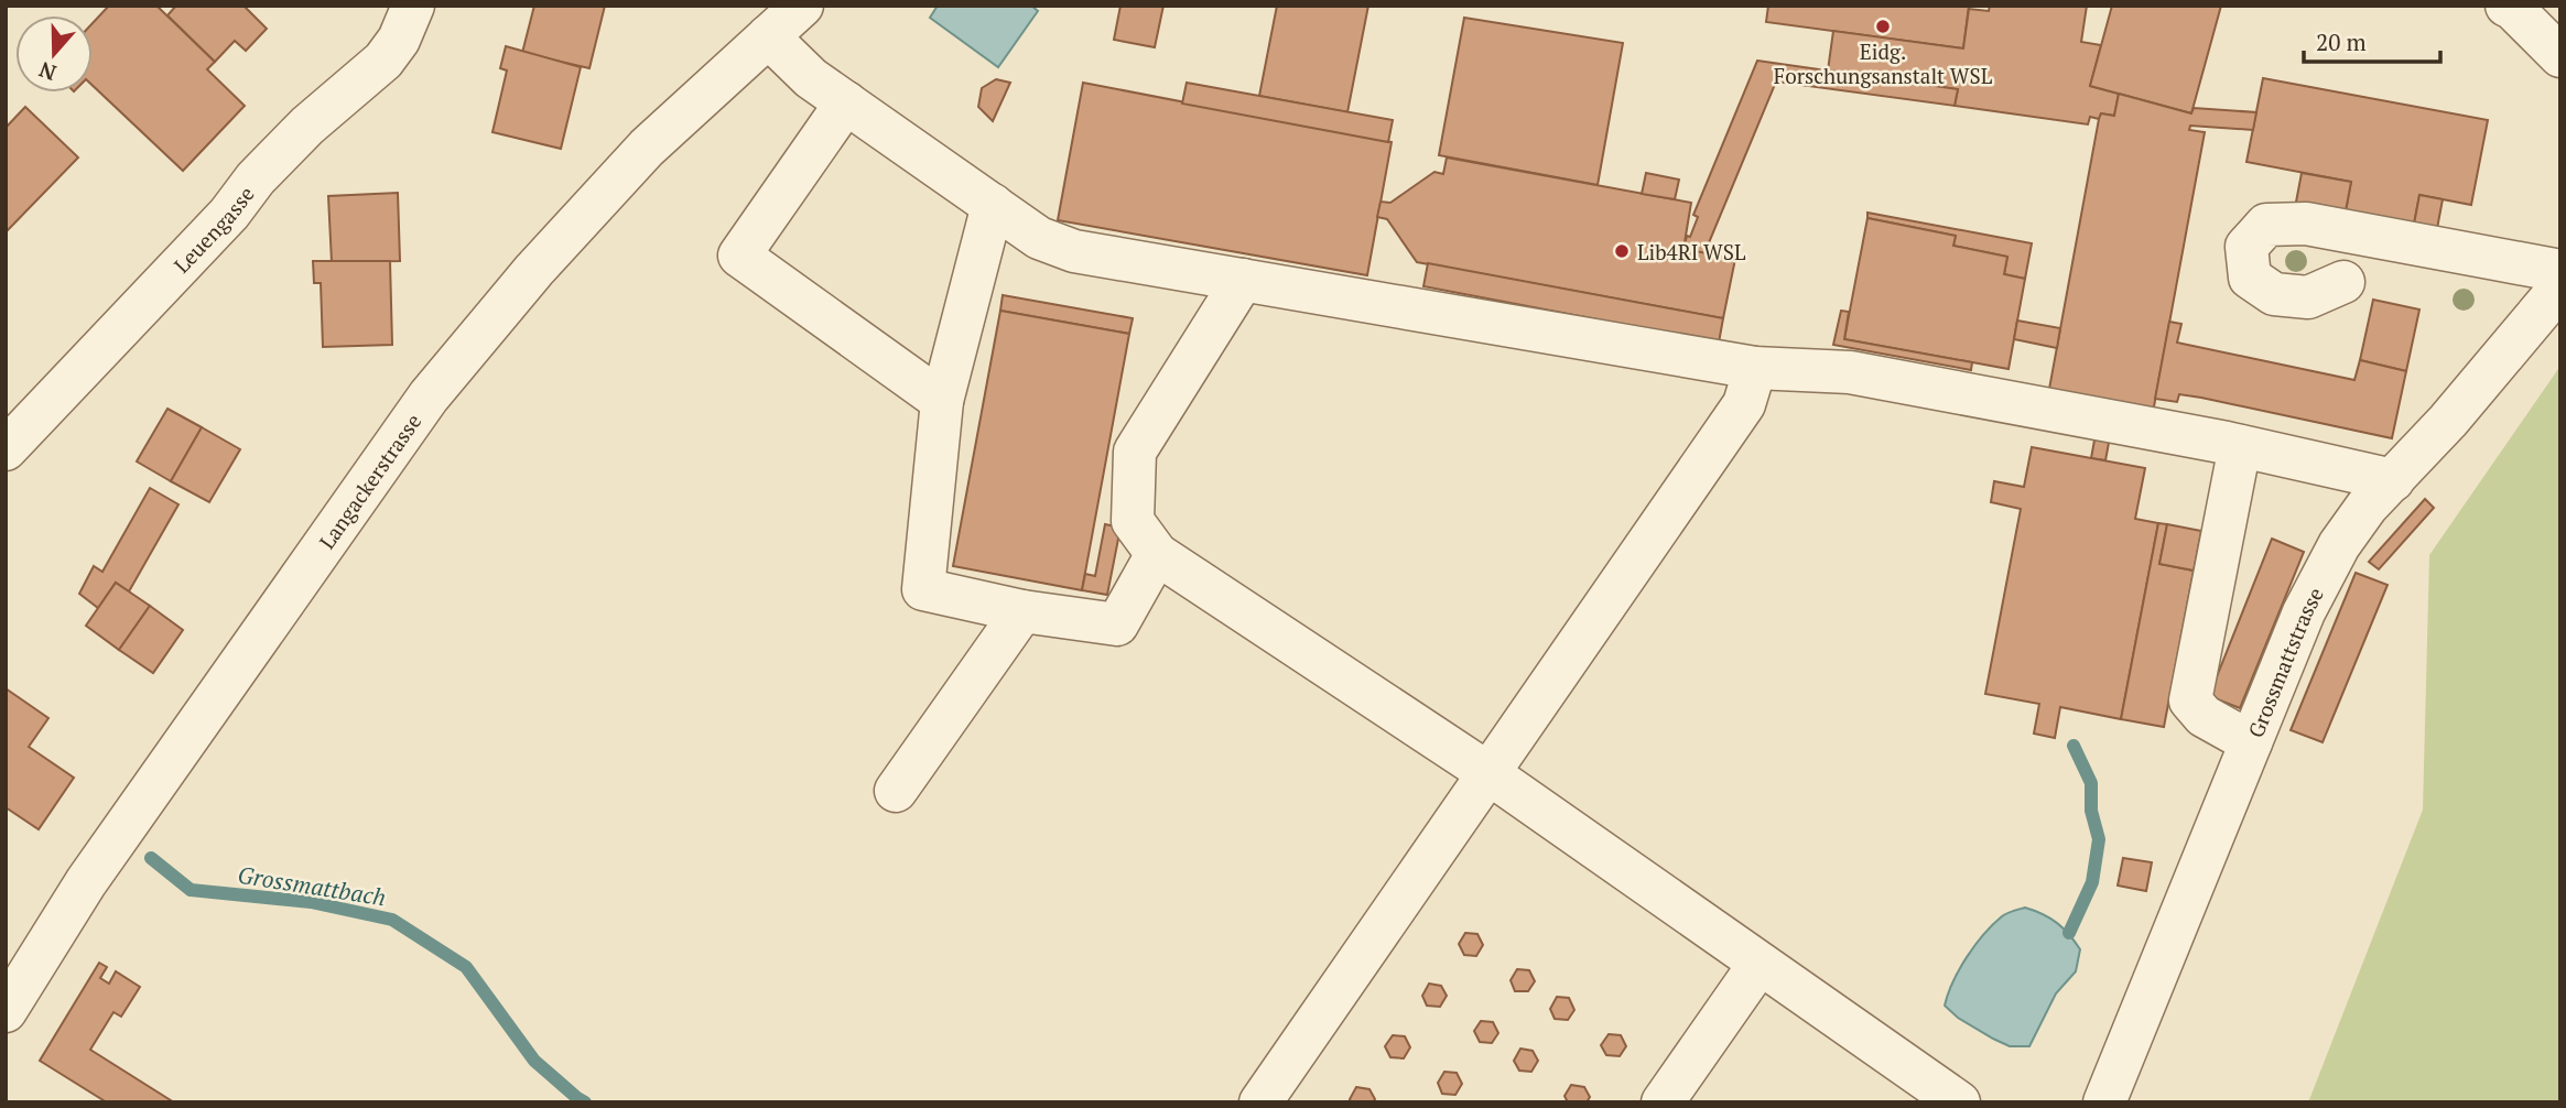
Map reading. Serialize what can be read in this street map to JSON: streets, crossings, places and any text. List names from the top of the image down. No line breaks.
{"streets":{"street":["Leuengasse","Langackerstrasse","Grossmattstrasse"]},"water":["Grossmattbach"],"places":["Eidg. Forschungsanstalt WSL","Lib4RI WSL"],"scale_bar":"20 m","north":"bottom"}
